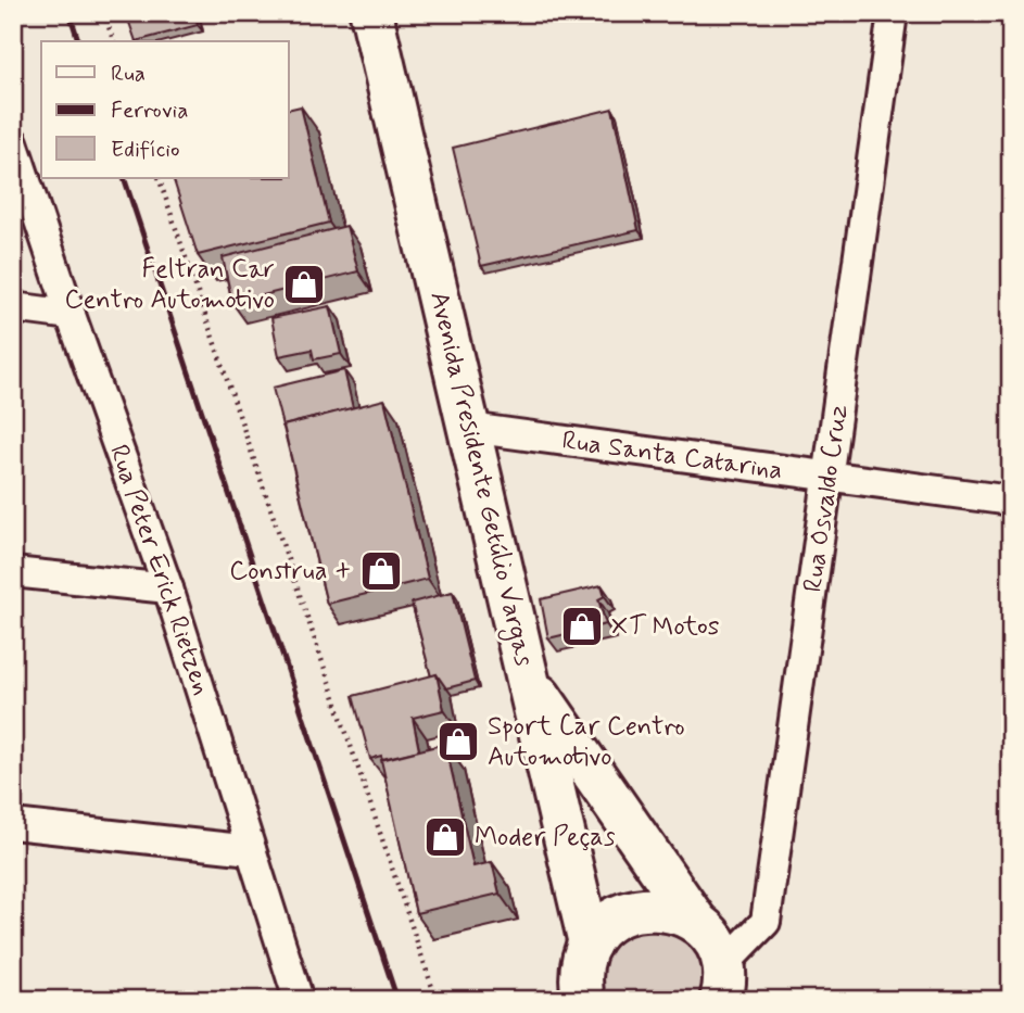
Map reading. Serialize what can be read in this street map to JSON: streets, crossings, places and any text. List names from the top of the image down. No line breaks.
{"streets":{"main road":["Avenida Presidente Getúlio Vargas"],"street":["Rua Santa Catarina","Rua Osvaldo Cruz","Rua Peter Erick Rietzen"]},"crossings":[["Rua Santa Catarina","Avenida Presidente Getúlio Vargas"],["Rua Santa Catarina","Rua Osvaldo Cruz"]],"places":{"shop":["Feltran Car Centro Automotivo","Construa +","XT Motos","Sport Car Centro Automotivo","Moder Peças"]},"legend":["Rua","Ferrovia","Edifício"]}
